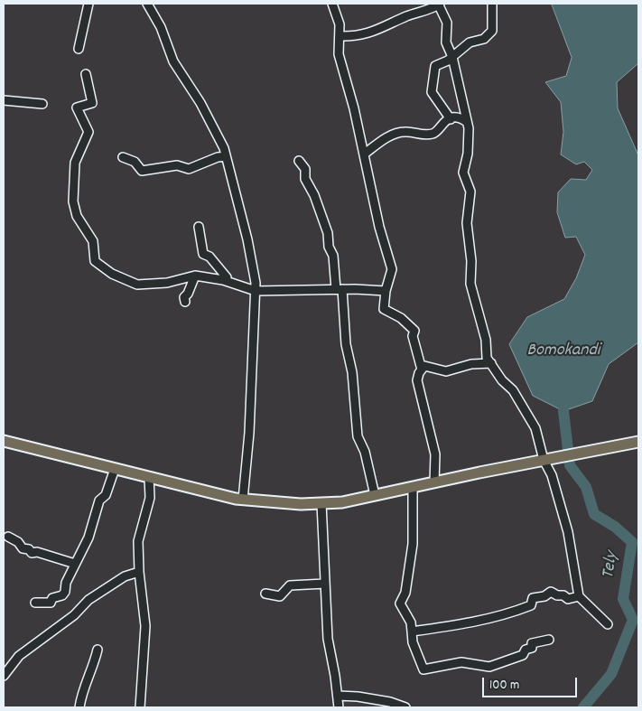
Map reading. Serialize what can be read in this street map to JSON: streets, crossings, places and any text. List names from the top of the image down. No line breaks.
{"water":["Bomokandi","Tely"],"scale_bar":"100 m"}
